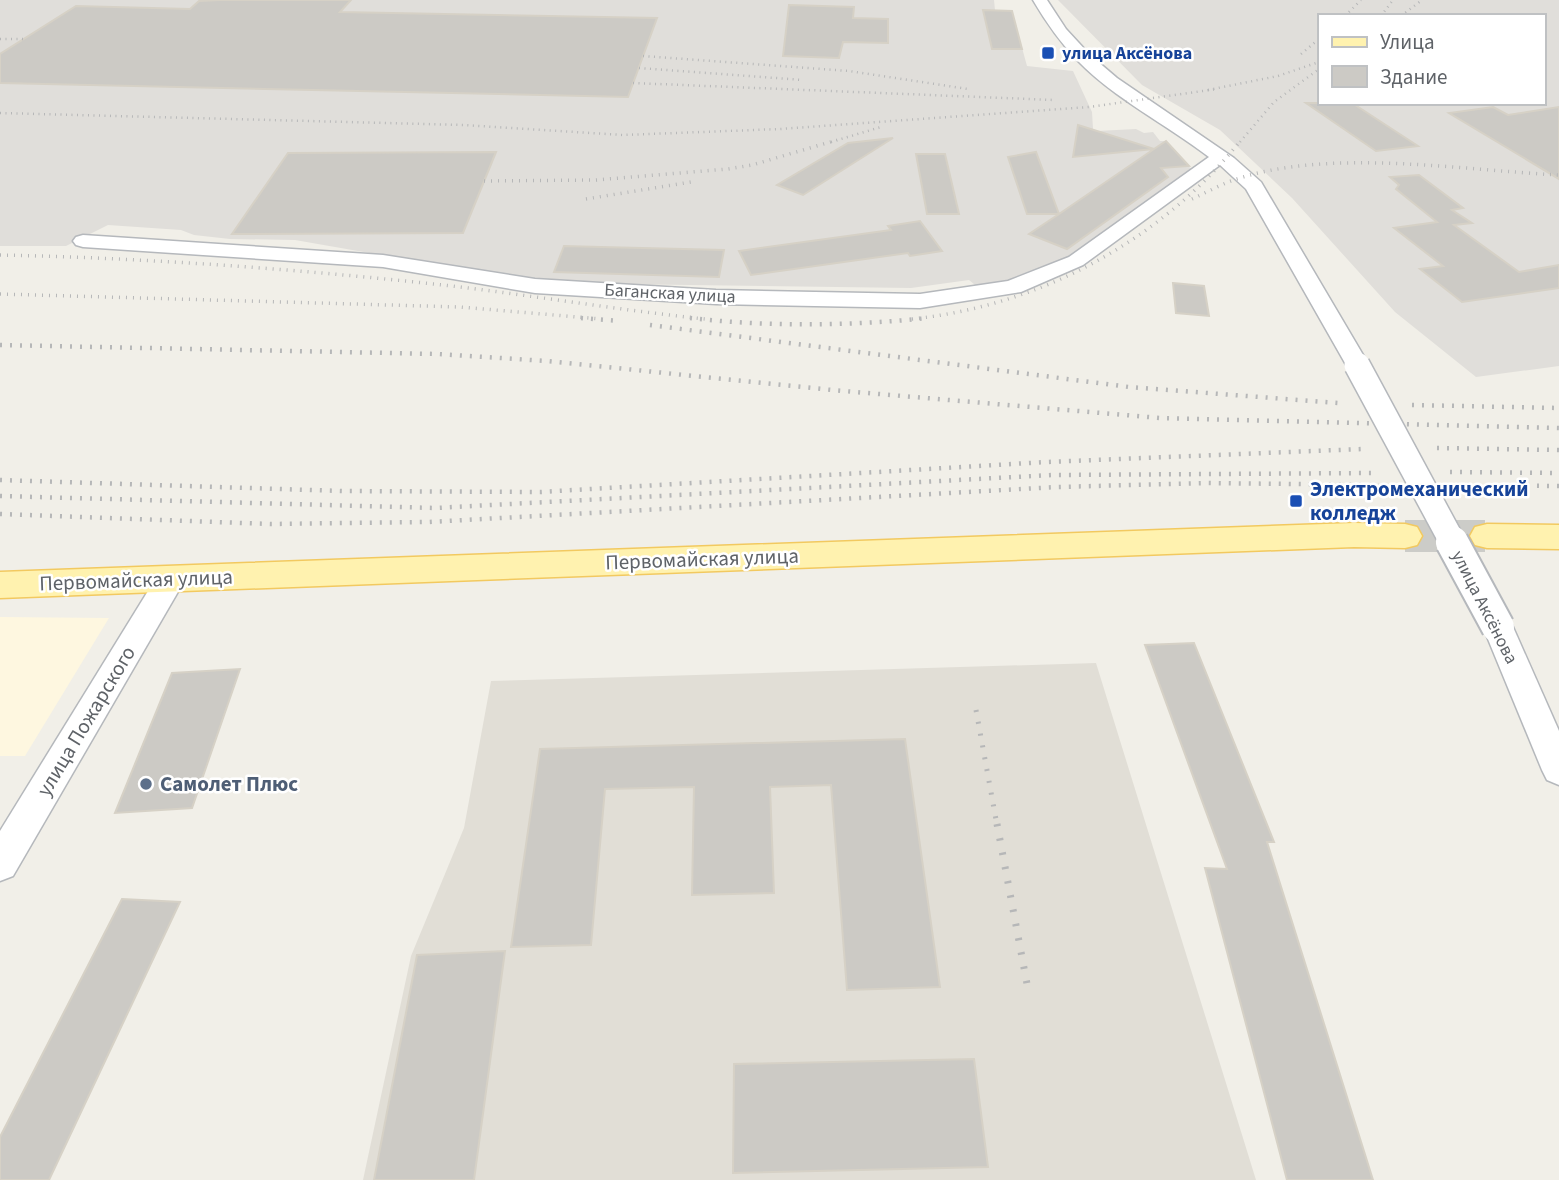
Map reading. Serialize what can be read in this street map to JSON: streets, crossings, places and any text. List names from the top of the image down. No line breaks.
{"streets":{"main road":["Первомайская улица"],"street":["Баганская улица","улица Аксёнова","улица Пожарского"]},"crossings":[["Баганская улица","улица Аксёнова"],["Первомайская улица","улица Пожарского"]],"places":{"transit":["улица Аксёнова","Электромеханический колледж"],"other":["Самолет Плюс"]},"legend":["Улица","Здание"]}
